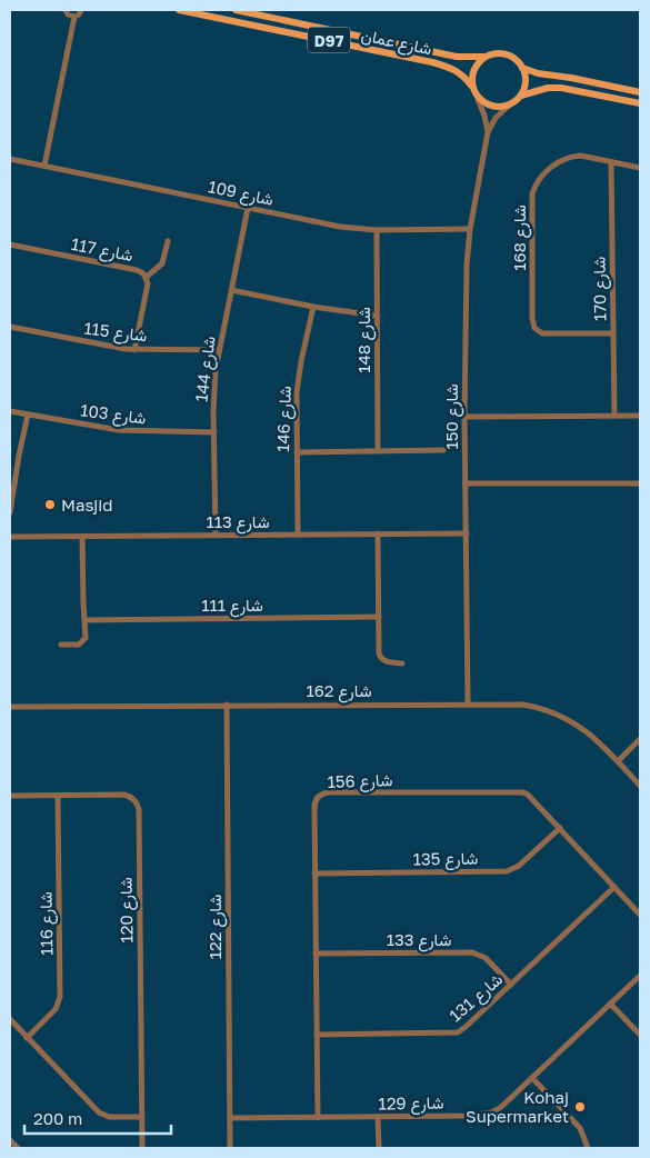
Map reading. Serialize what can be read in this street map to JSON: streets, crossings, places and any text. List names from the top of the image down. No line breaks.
{"streets":{"main road":["D97","شارع عمان"],"street":["شارع 109","شارع 168","شارع 117","شارع 170","شارع 115","شارع 148","شارع 144","شارع 103","شارع 150","شارع 146","شارع 113","شارع 111","شارع 162","شارع 156","شارع 135","شارع 120","شارع 116","شارع 122","شارع 133","شارع 131","شارع 129"]},"crossings":[["شارع عمان","شارع 150"],["شارع 109","شارع 148"],["شارع 109","شارع 144"],["شارع 109","شارع 150"],["شارع 168","شارع 170"],["شارع 117","شارع 115"],["شارع 115","شارع 144"],["شارع 144","شارع 103"],["شارع 144","شارع 113"],["شارع 150","شارع 113"],["شارع 150","شارع 162"],["شارع 146","شارع 113"],["شارع 162","شارع 122"],["شارع 156","شارع 135"],["شارع 156","شارع 133"],["شارع 156","شارع 131"],["شارع 156","شارع 129"],["شارع 120","شارع 116"],["شارع 122","شارع 129"],["شارع 133","شارع 131"]],"places":["Masjid","Kohaj Supermarket"],"scale_bar":"200 m"}
